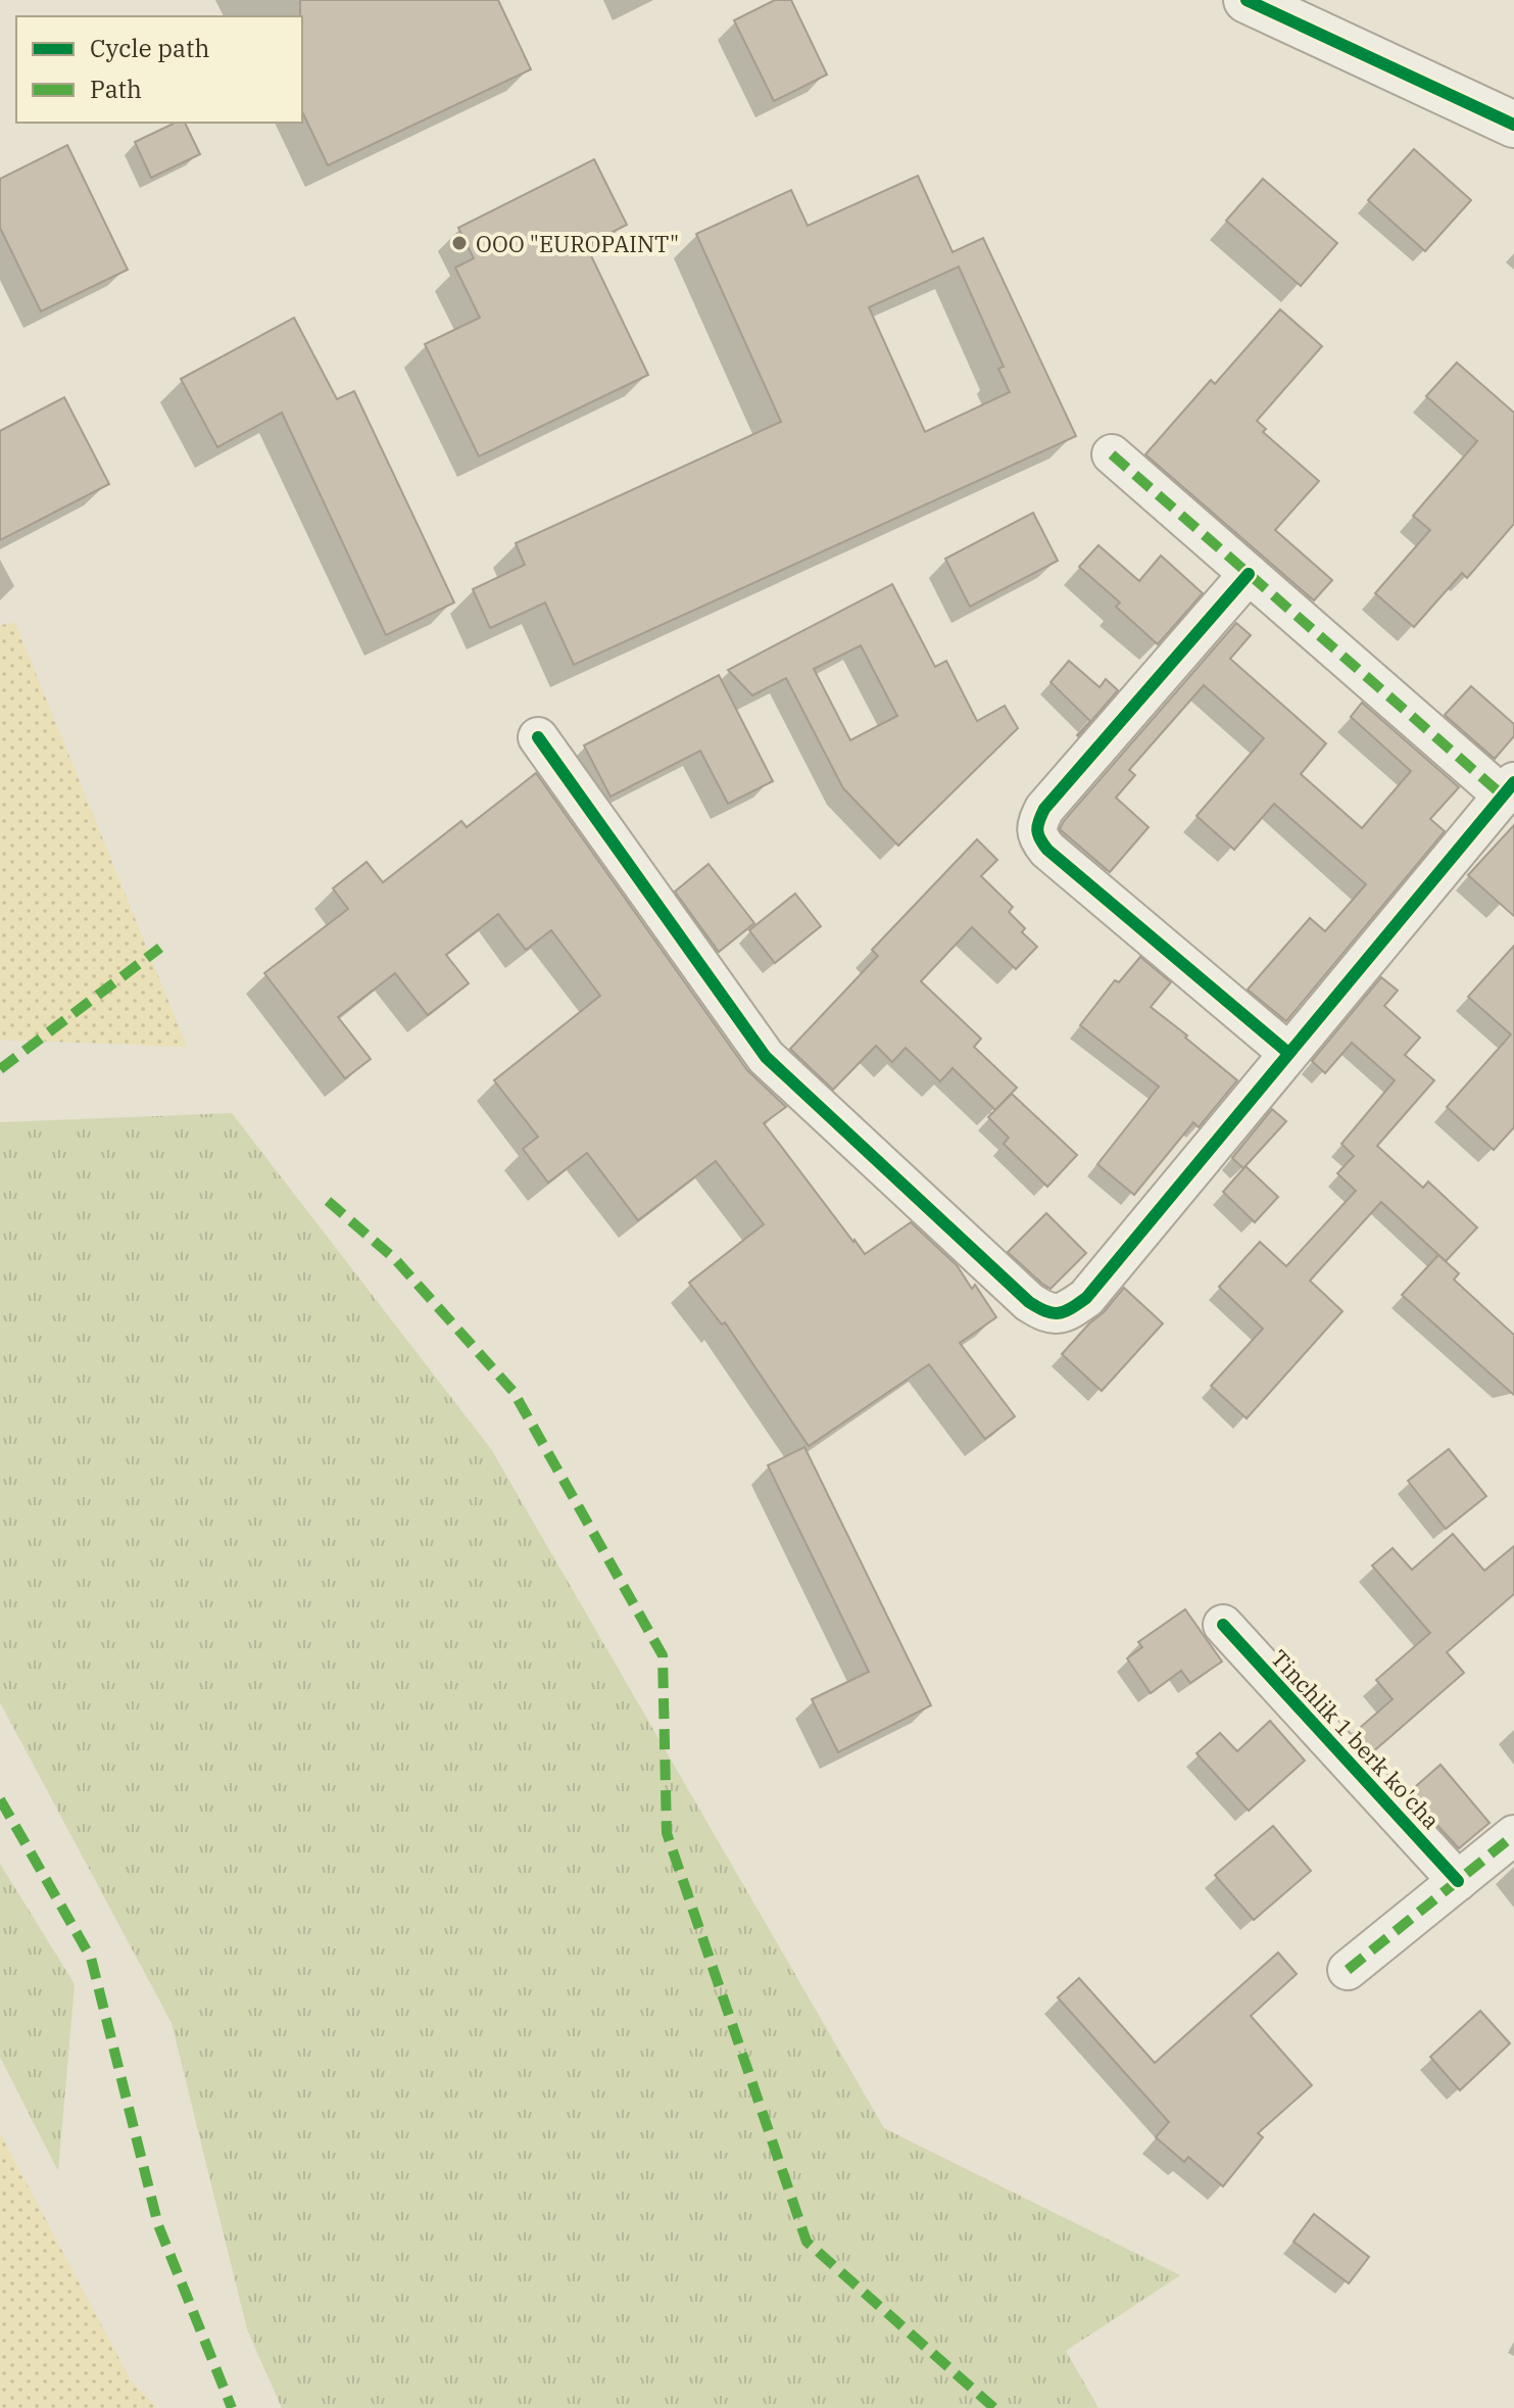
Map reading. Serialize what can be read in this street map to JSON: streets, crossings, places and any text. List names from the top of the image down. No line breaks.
{"streets":{"street":["Tinchlik 1 berk ko'cha"]},"places":["OOO \"EUROPAINT\""],"legend":["Cycle path","Path"]}
